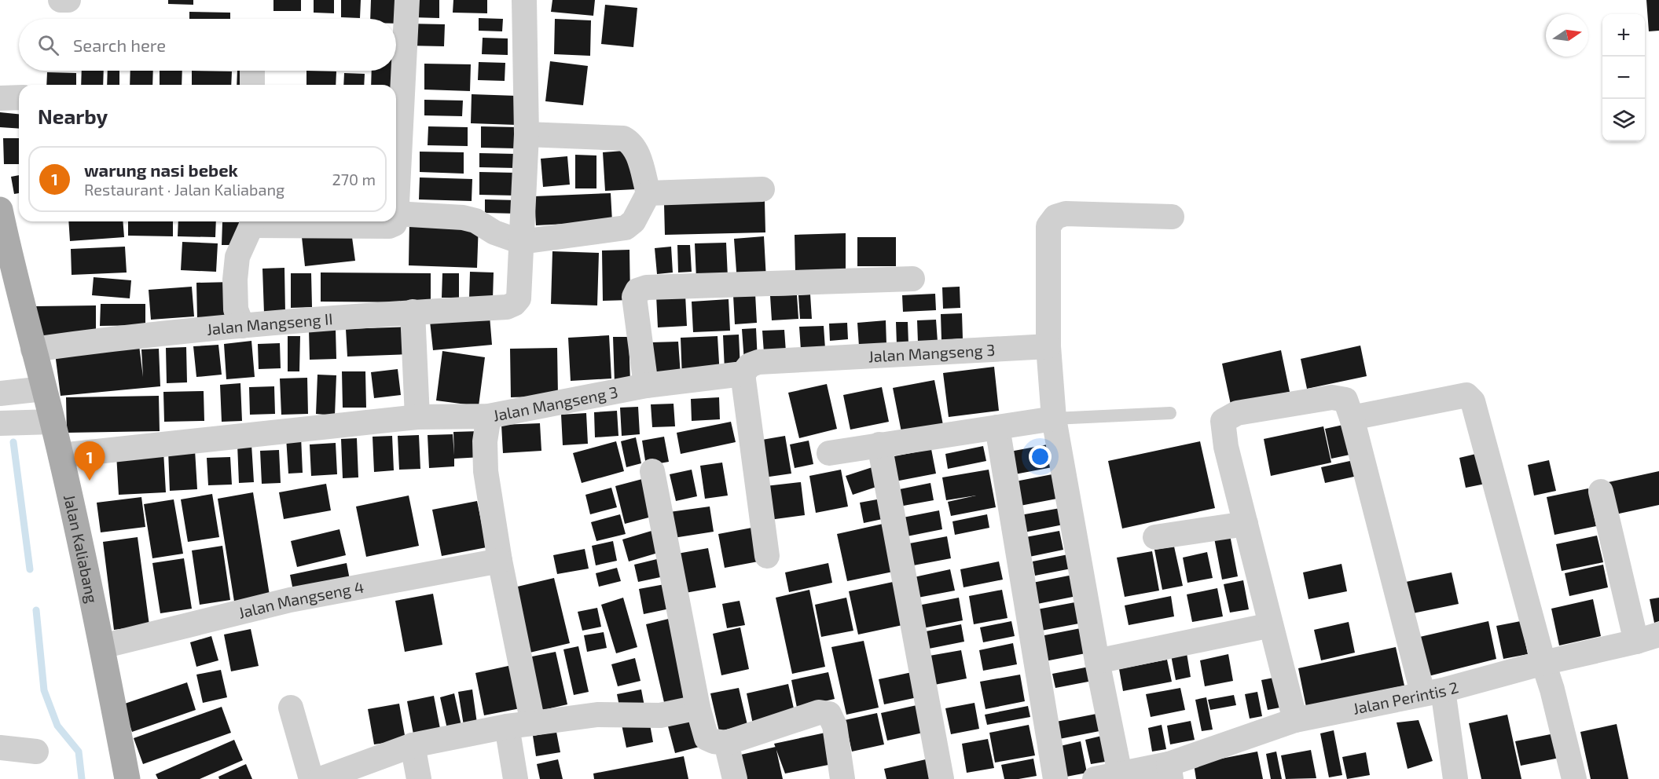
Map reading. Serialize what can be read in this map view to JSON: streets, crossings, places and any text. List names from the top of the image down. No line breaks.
{"streets":{"main road":["Jalan Kaliabang"],"street":["Jalan Mangseng II","Jalan Mangseng 3","Jalan Mangseng 4","Jalan Perintis 2"]},"crossings":[["Jalan Mangseng II","Jalan Kaliabang"],["Jalan Mangseng 3","Jalan Kaliabang"],["Jalan Kaliabang","Jalan Mangseng 4"]],"north":"right","page":{"map_buttons":["+","−"],"search":"Search here","heading":"Nearby","list":[{"mark":"1","name":"warung nasi bebek","note":"Restaurant · Jalan Kaliabang","value":"270 m"}],"pins":"1"}}
